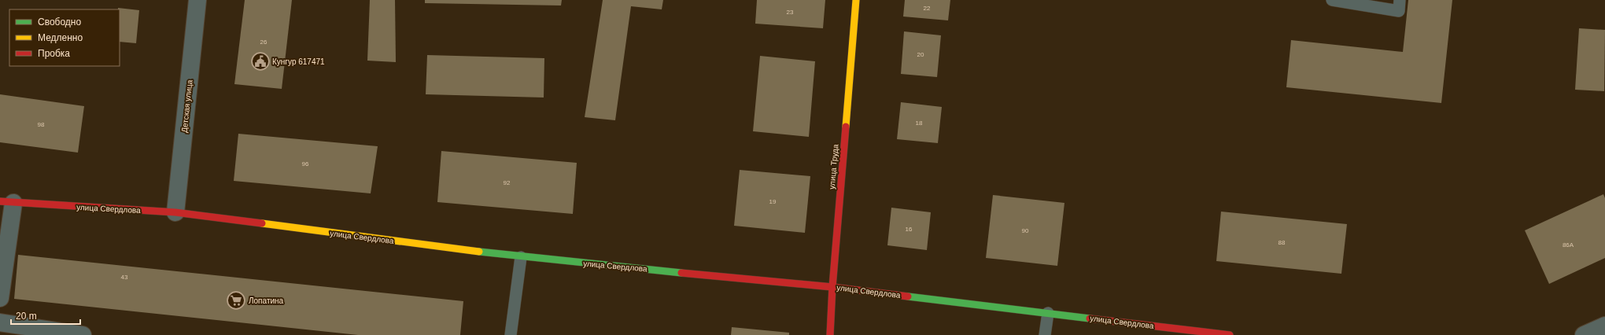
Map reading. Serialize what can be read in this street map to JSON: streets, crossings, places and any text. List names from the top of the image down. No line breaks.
{"streets":{"street":["Детская улица","улица Труда","улица Свердлова"]},"crossings":[["Детская улица","улица Свердлова"],["улица Труда","улица Свердлова"]],"places":{"public building":["Кунгур 617471"],"supermarket":["Лопатина"]},"house_numbers":["22","23","26","20","18","98","96","92","19","16","90","88","86А","43"],"legend":["Свободно","Медленно","Пробка"],"scale_bar":"20 m"}
